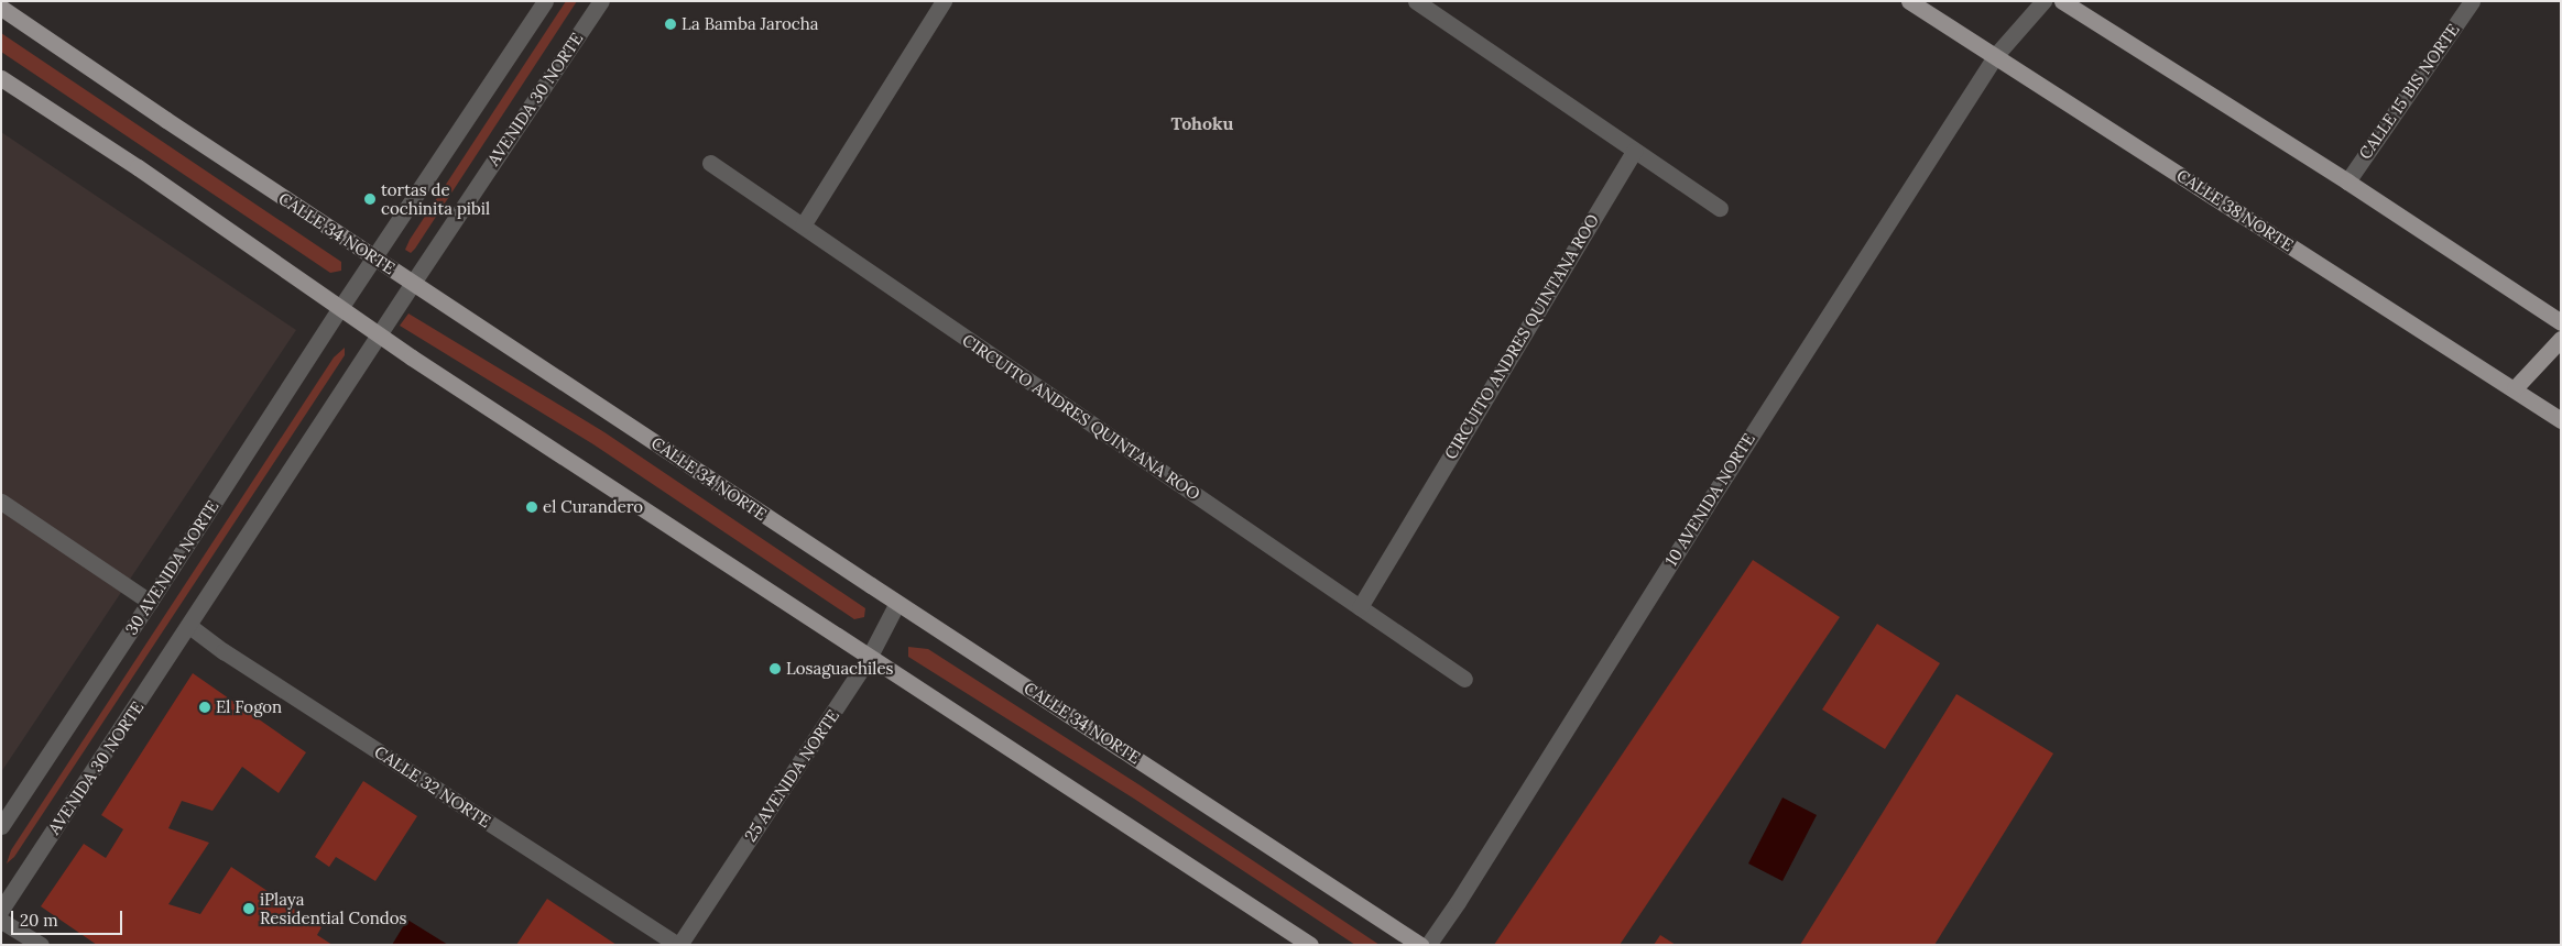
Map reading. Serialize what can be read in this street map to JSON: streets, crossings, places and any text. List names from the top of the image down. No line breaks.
{"streets":{"main road":["CALLE 38 NORTE","CALLE 34 NORTE"],"street":["CALLE 15 BIS NORTE","AVENIDA 30 NORTE","CIRCUITO ANDRES QUINTANA ROO","10 AVENIDA NORTE","30 AVENIDA NORTE","25 AVENIDA NORTE","CALLE 32 NORTE"]},"crossings":[["AVENIDA 30 NORTE","CALLE 34 NORTE"],["AVENIDA 30 NORTE","CALLE 32 NORTE"],["CALLE 38 NORTE","10 AVENIDA NORTE"],["CALLE 34 NORTE","25 AVENIDA NORTE"],["25 AVENIDA NORTE","CALLE 32 NORTE"]],"districts":["Tohoku"],"places":["La Bamba Jarocha","tortas de cochinita pibil","el Curandero","Losaguachiles","El Fogon","iPlaya Residential Condos"],"scale_bar":"20 m"}
